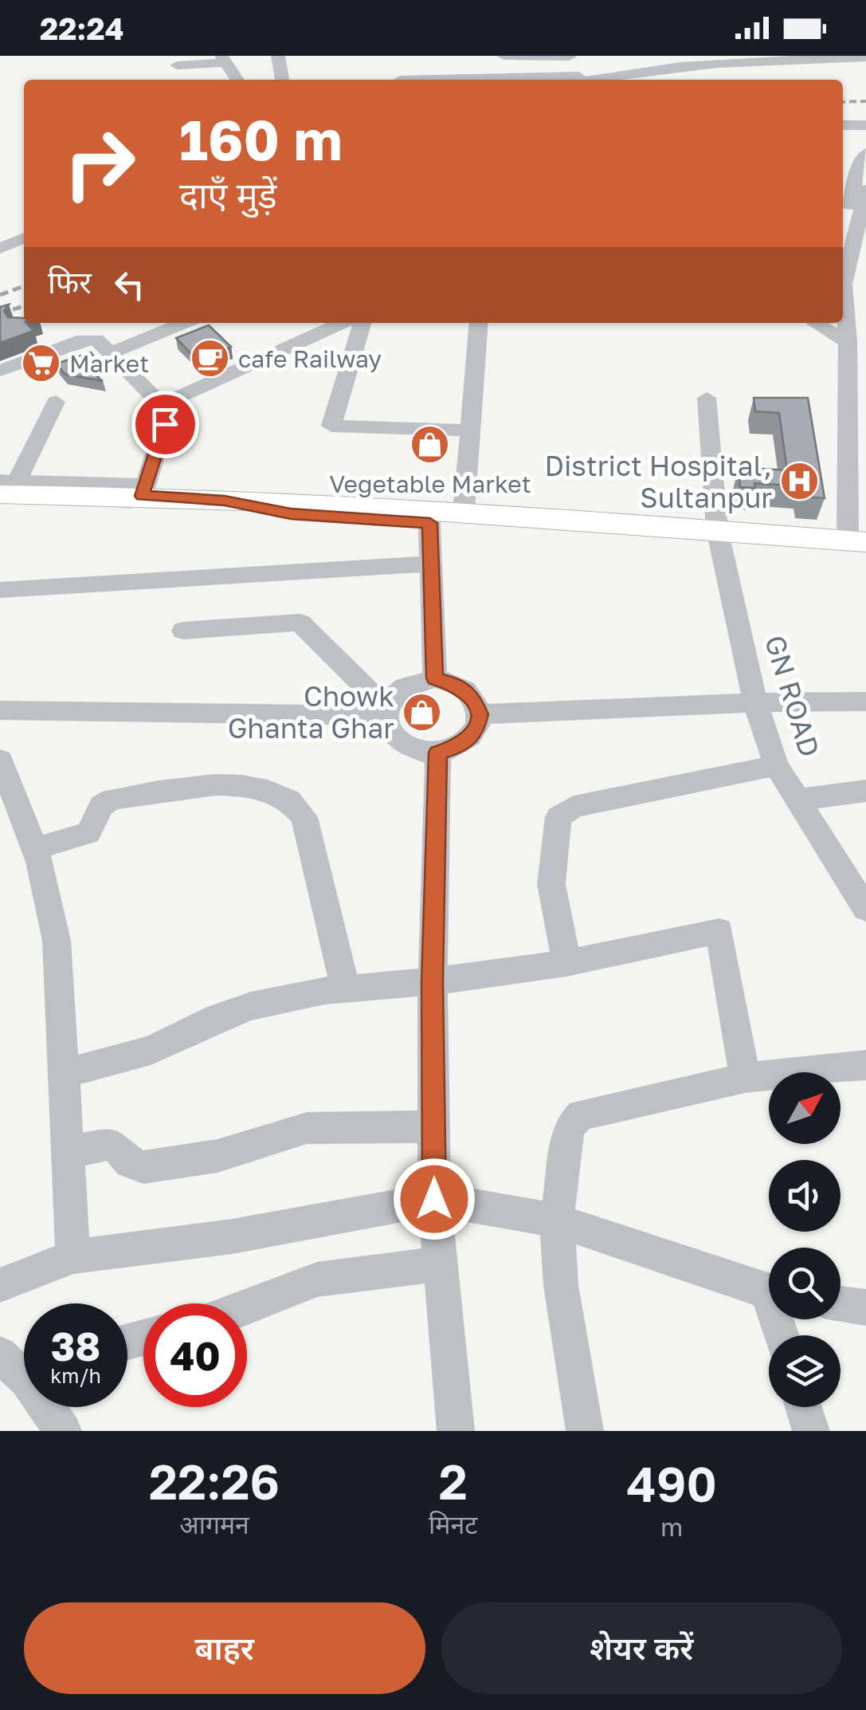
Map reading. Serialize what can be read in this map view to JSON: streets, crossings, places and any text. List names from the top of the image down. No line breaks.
{"streets":{"street":["GN ROAD"]},"places":{"cafe":["cafe Railway"],"supermarket":["Market"],"shop":["Vegetable Market","Chowk Ghanta Ghar"],"hospital":["District Hospital, Sultanpur"]},"north":"top right","page":{"status":"22:24","turn":["160 m","दाएँ मुड़ें"],"then":"फिर","speed":"38 km/h","limit":"40","eta":["22:26","आगमन","2","मिनट","490","m"],"buttons":["बाहर","शेयर करें"]}}
